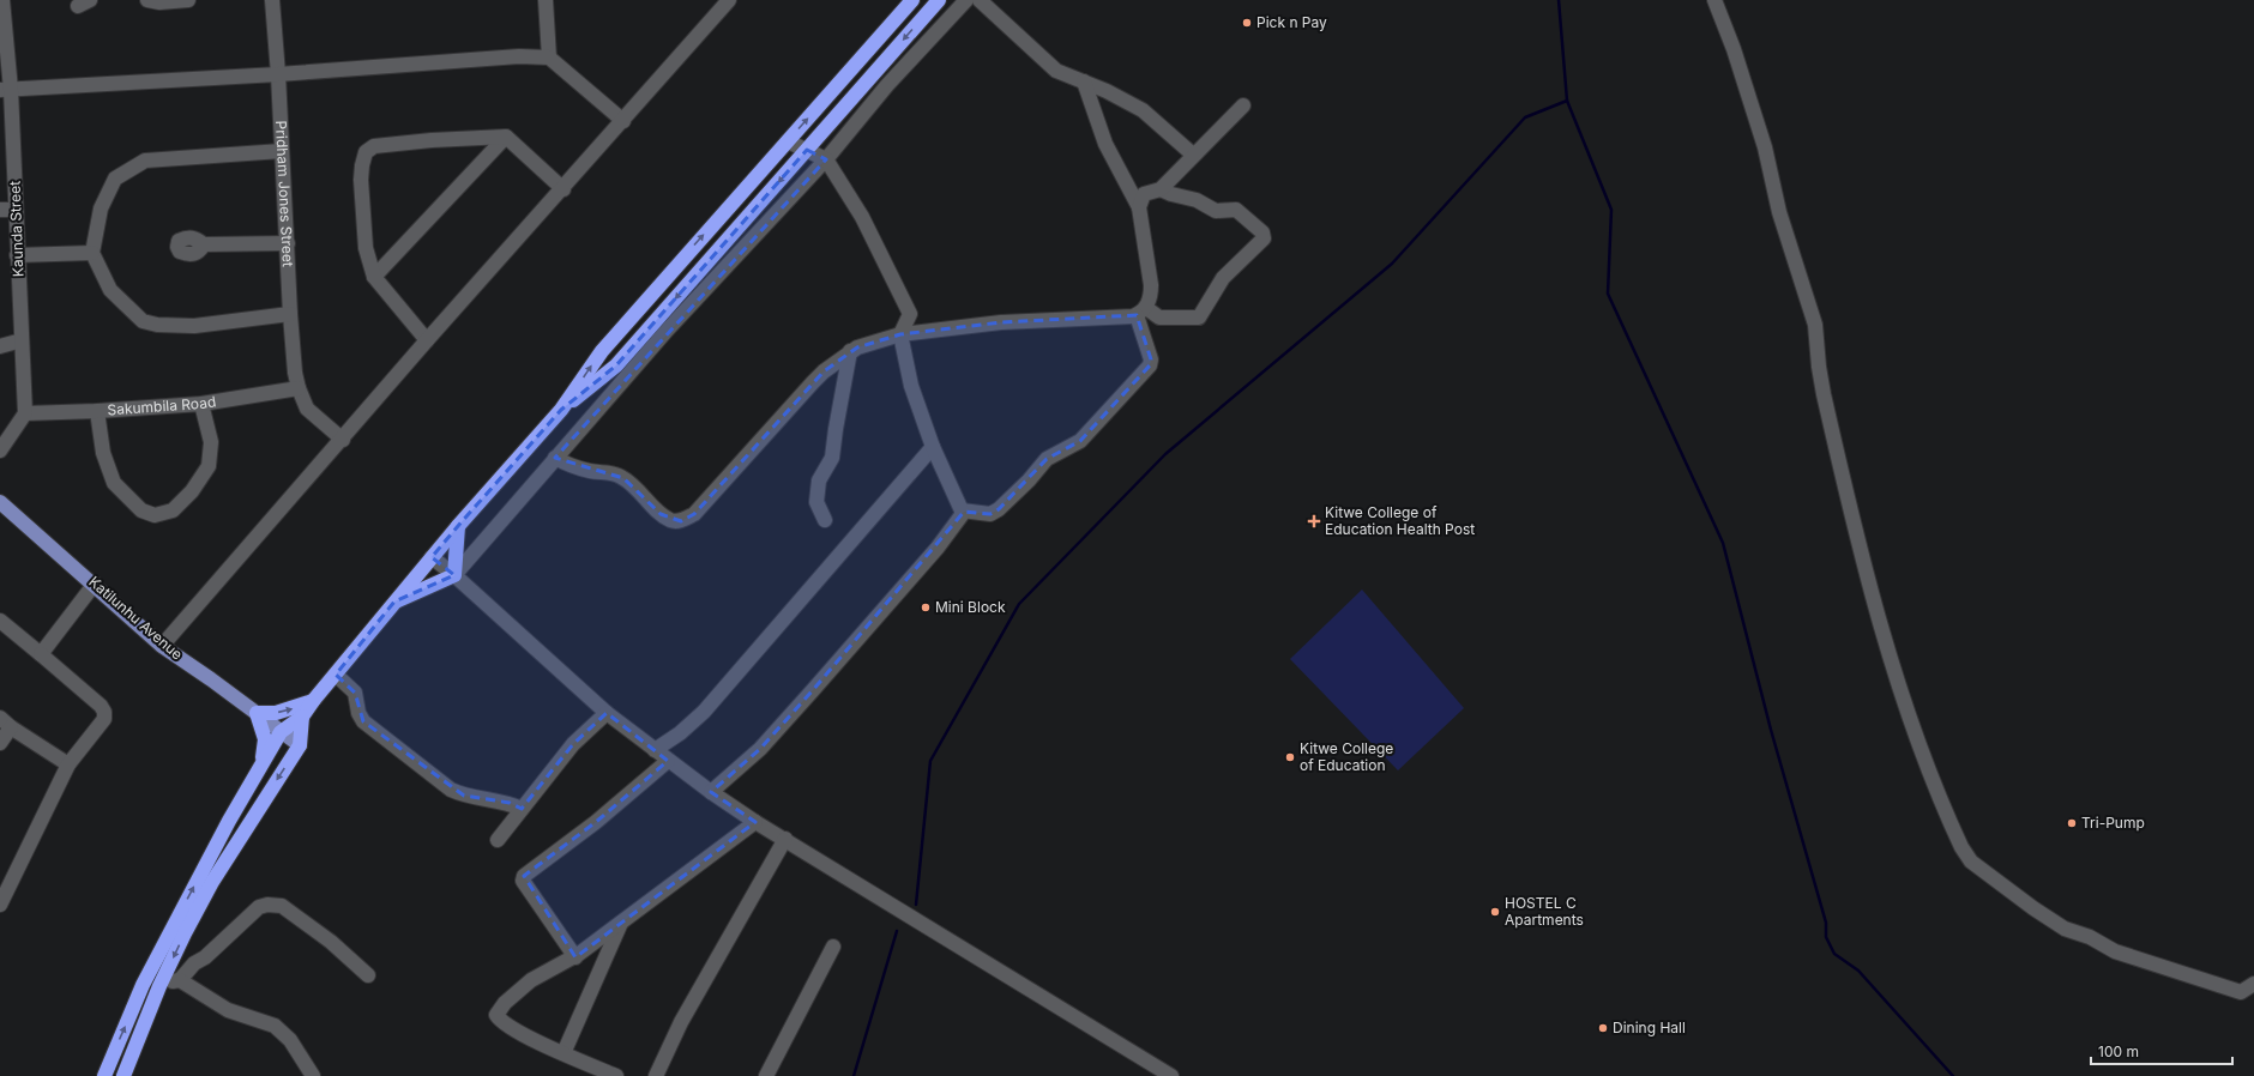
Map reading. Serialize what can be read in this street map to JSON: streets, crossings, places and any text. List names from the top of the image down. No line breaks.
{"streets":{"main road":["Katilunhu Avenue"],"street":["Pridham Jones Street","Kaunda Street","Sakumbila Road"]},"crossings":[["Pridham Jones Street","Sakumbila Road"],["Kaunda Street","Sakumbila Road"]],"places":{"other":["Pick n Pay","Mini Block","Kitwe College of Education","Tri-Pump","HOSTEL C Apartments","Dining Hall"],"health":["Kitwe College of Education Health Post"]},"scale_bar":"100 m"}
